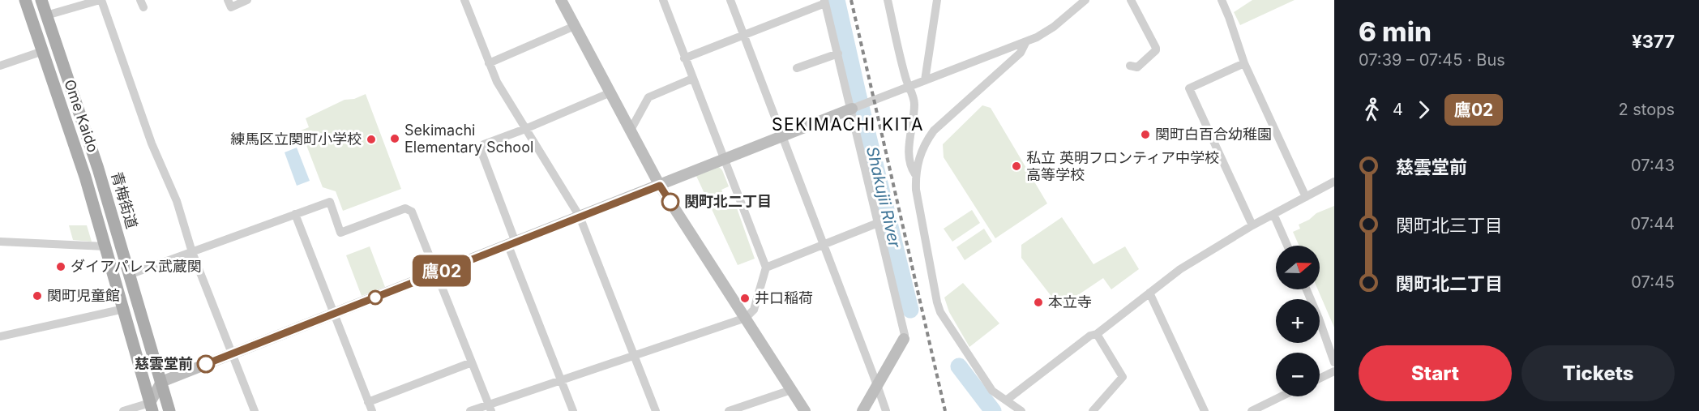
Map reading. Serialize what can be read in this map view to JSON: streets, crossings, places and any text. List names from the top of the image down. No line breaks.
{"streets":{"main road":["Ome Kaido","青梅街道"]},"districts":["SEKIMACHI KITA"],"water":["Shakujii River"],"places":["関町白百合幼稚園","Sekimachi Elementary School","練馬区立関町小学校","私立 英明フロンティア中学校 高等学校","関町北二丁目","ダイアパレス武蔵関","関町児童館","井口稲荷","本立寺","慈雲堂前"],"lines":["bus line 鷹02"],"north":"right","page":{"on_map":"鷹02","heading":["6 min","07:39 – 07:45 · Bus","¥377"],"legs":["4","鷹02","2 stops"],"list":[{"name":"慈雲堂前","value":"07:43"},{"name":"関町北三丁目","value":"07:44"},{"name":"関町北二丁目","value":"07:45"}],"map_buttons":["+","−"],"buttons":["Start","Tickets"]}}
